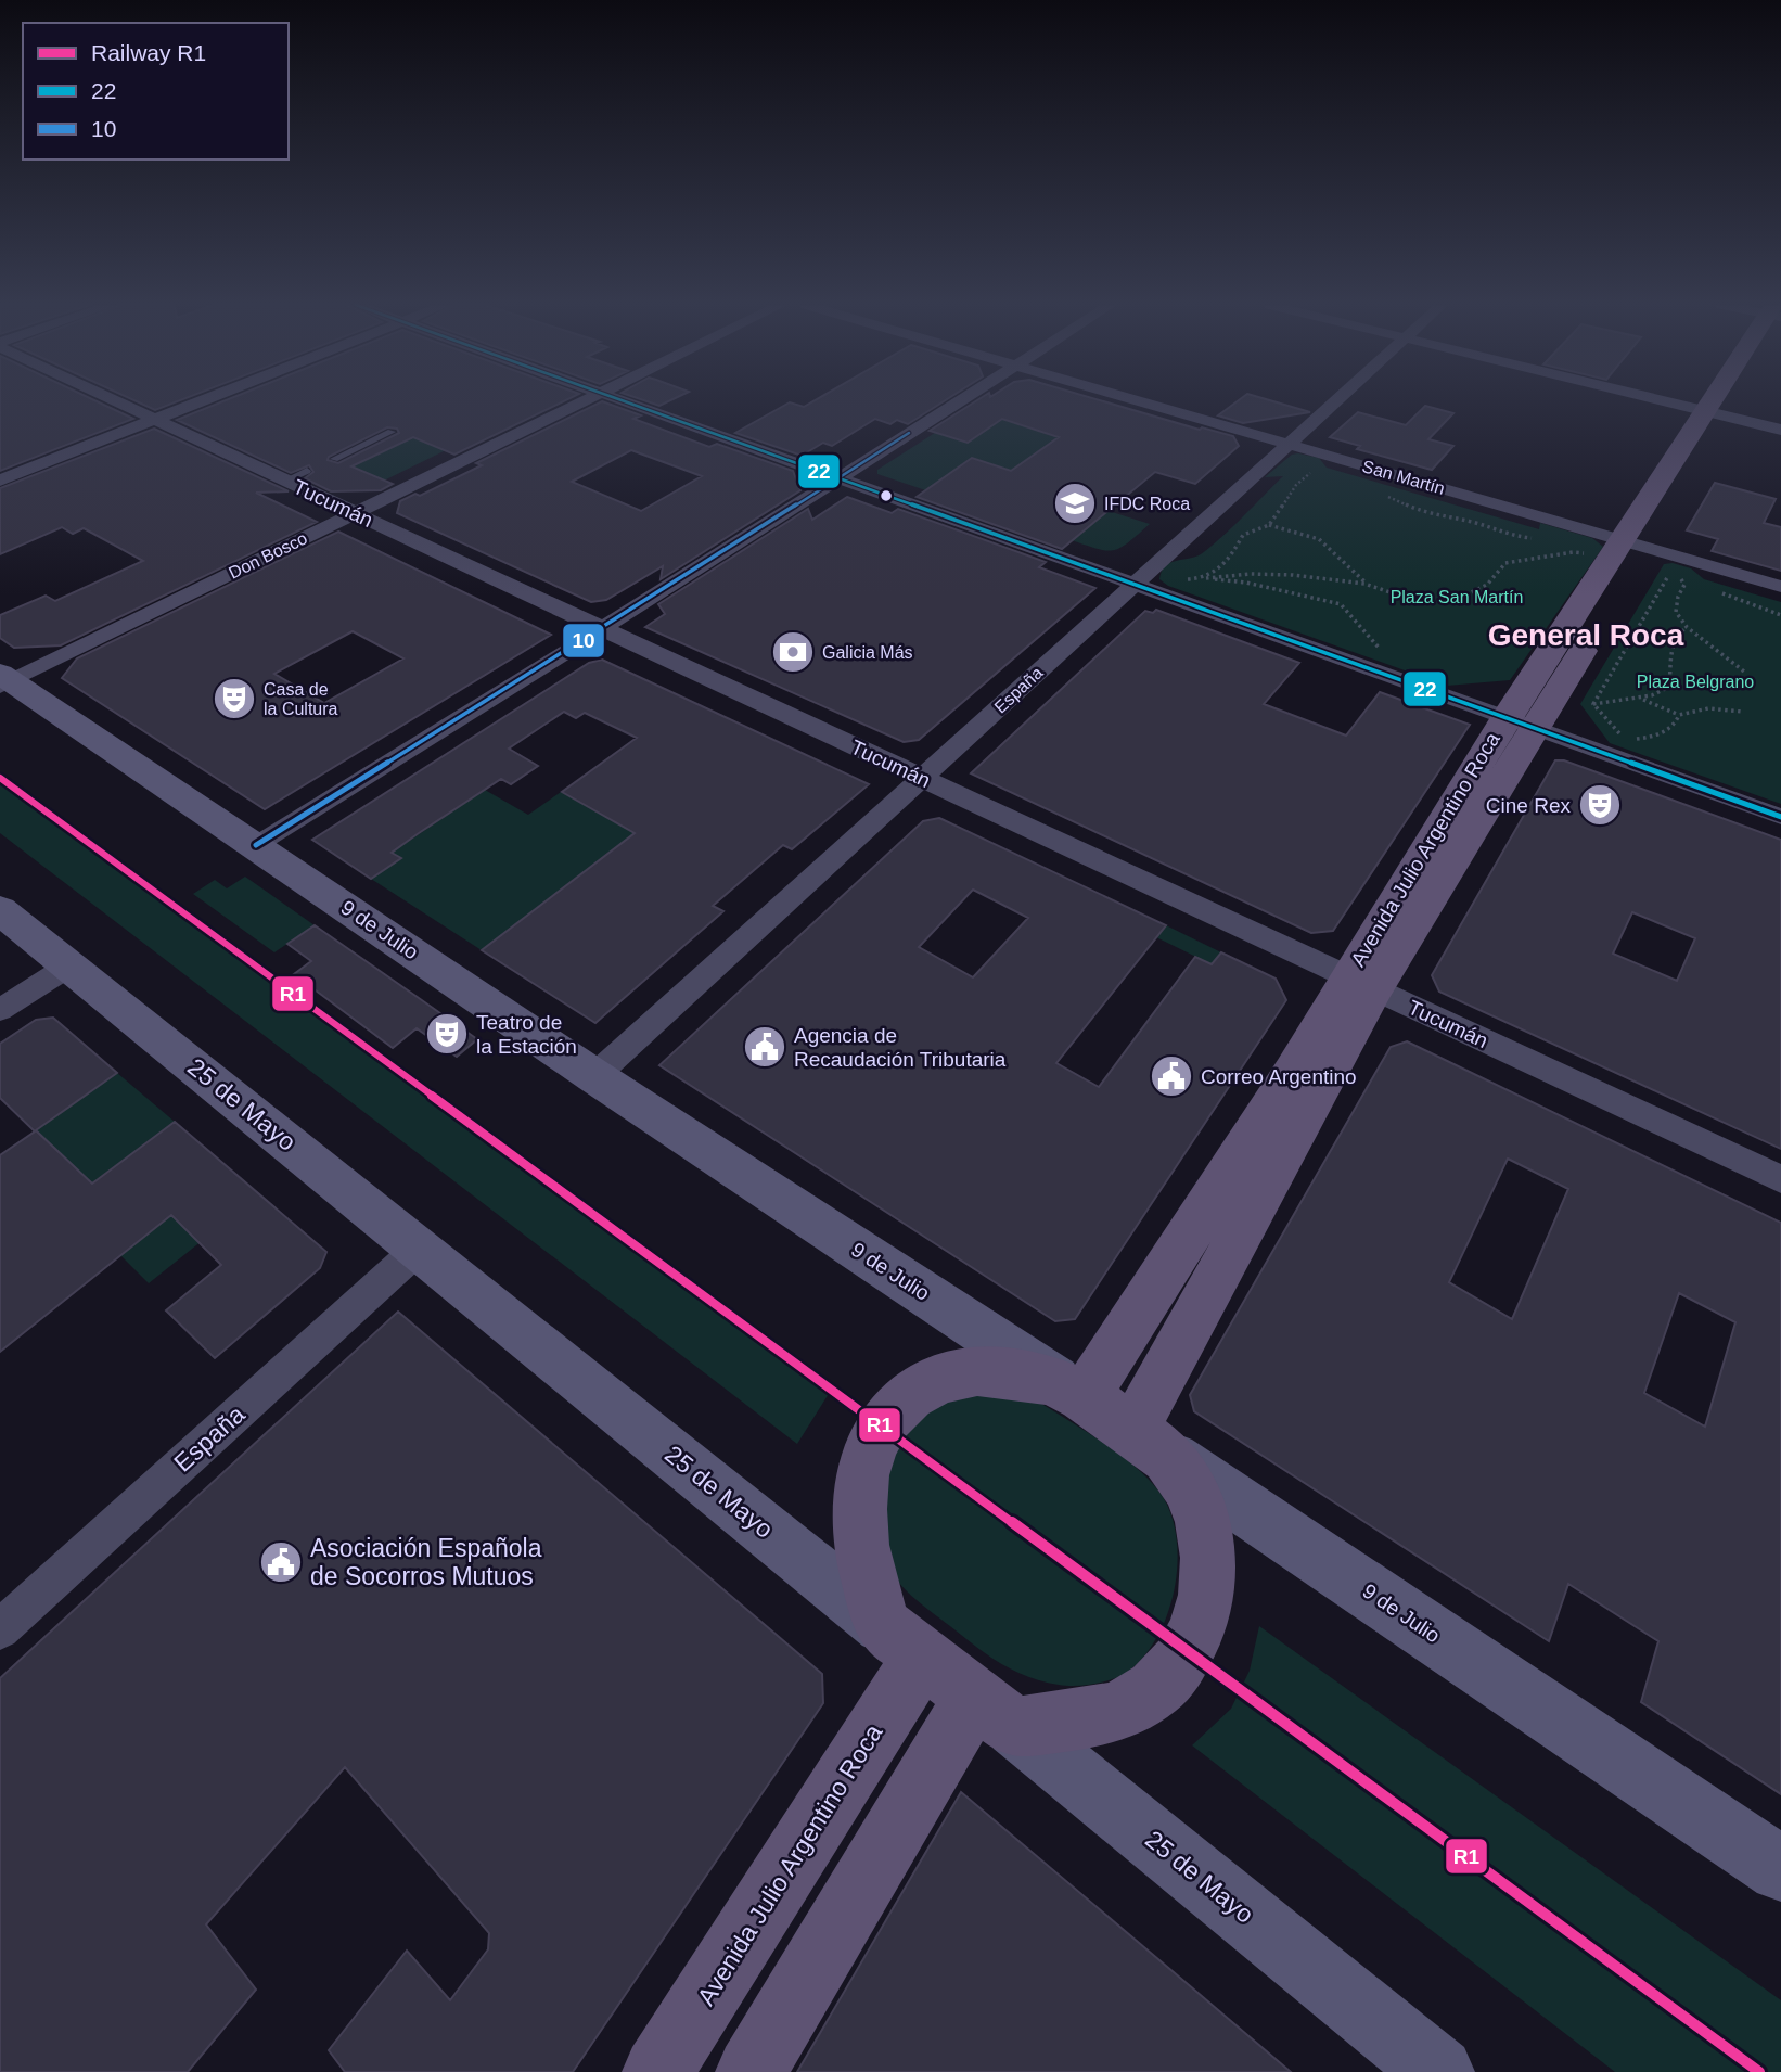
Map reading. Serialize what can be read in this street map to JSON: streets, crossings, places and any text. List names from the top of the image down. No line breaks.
{"streets":{"main road":["Avenida Julio Argentino Roca","9 de Julio","25 de Mayo"],"street":["San Martín","Tucumán","Don Bosco","España"]},"crossings":[["San Martín","España"],["San Martín","Avenida Julio Argentino Roca"],["Tucumán","Don Bosco"],["Tucumán","España"],["Tucumán","Avenida Julio Argentino Roca"],["Don Bosco","9 de Julio"],["España","9 de Julio"],["España","25 de Mayo"],["Avenida Julio Argentino Roca","9 de Julio"],["Avenida Julio Argentino Roca","25 de Mayo"]],"districts":["General Roca"],"parks":["Plaza San Martín","Plaza Belgrano"],"places":{"school or university":["IFDC Roca"],"bank":["Galicia Más"],"theatre":["Casa de la Cultura","Cine Rex","Teatro de la Estación"],"public building":["Agencia de Recaudación Tributaria","Correo Argentino","Asociación Española de Socorros Mutuos"]},"lines":["transit line 22","transit line 10","rail line R1"],"legend":["Railway R1","22","10"]}
